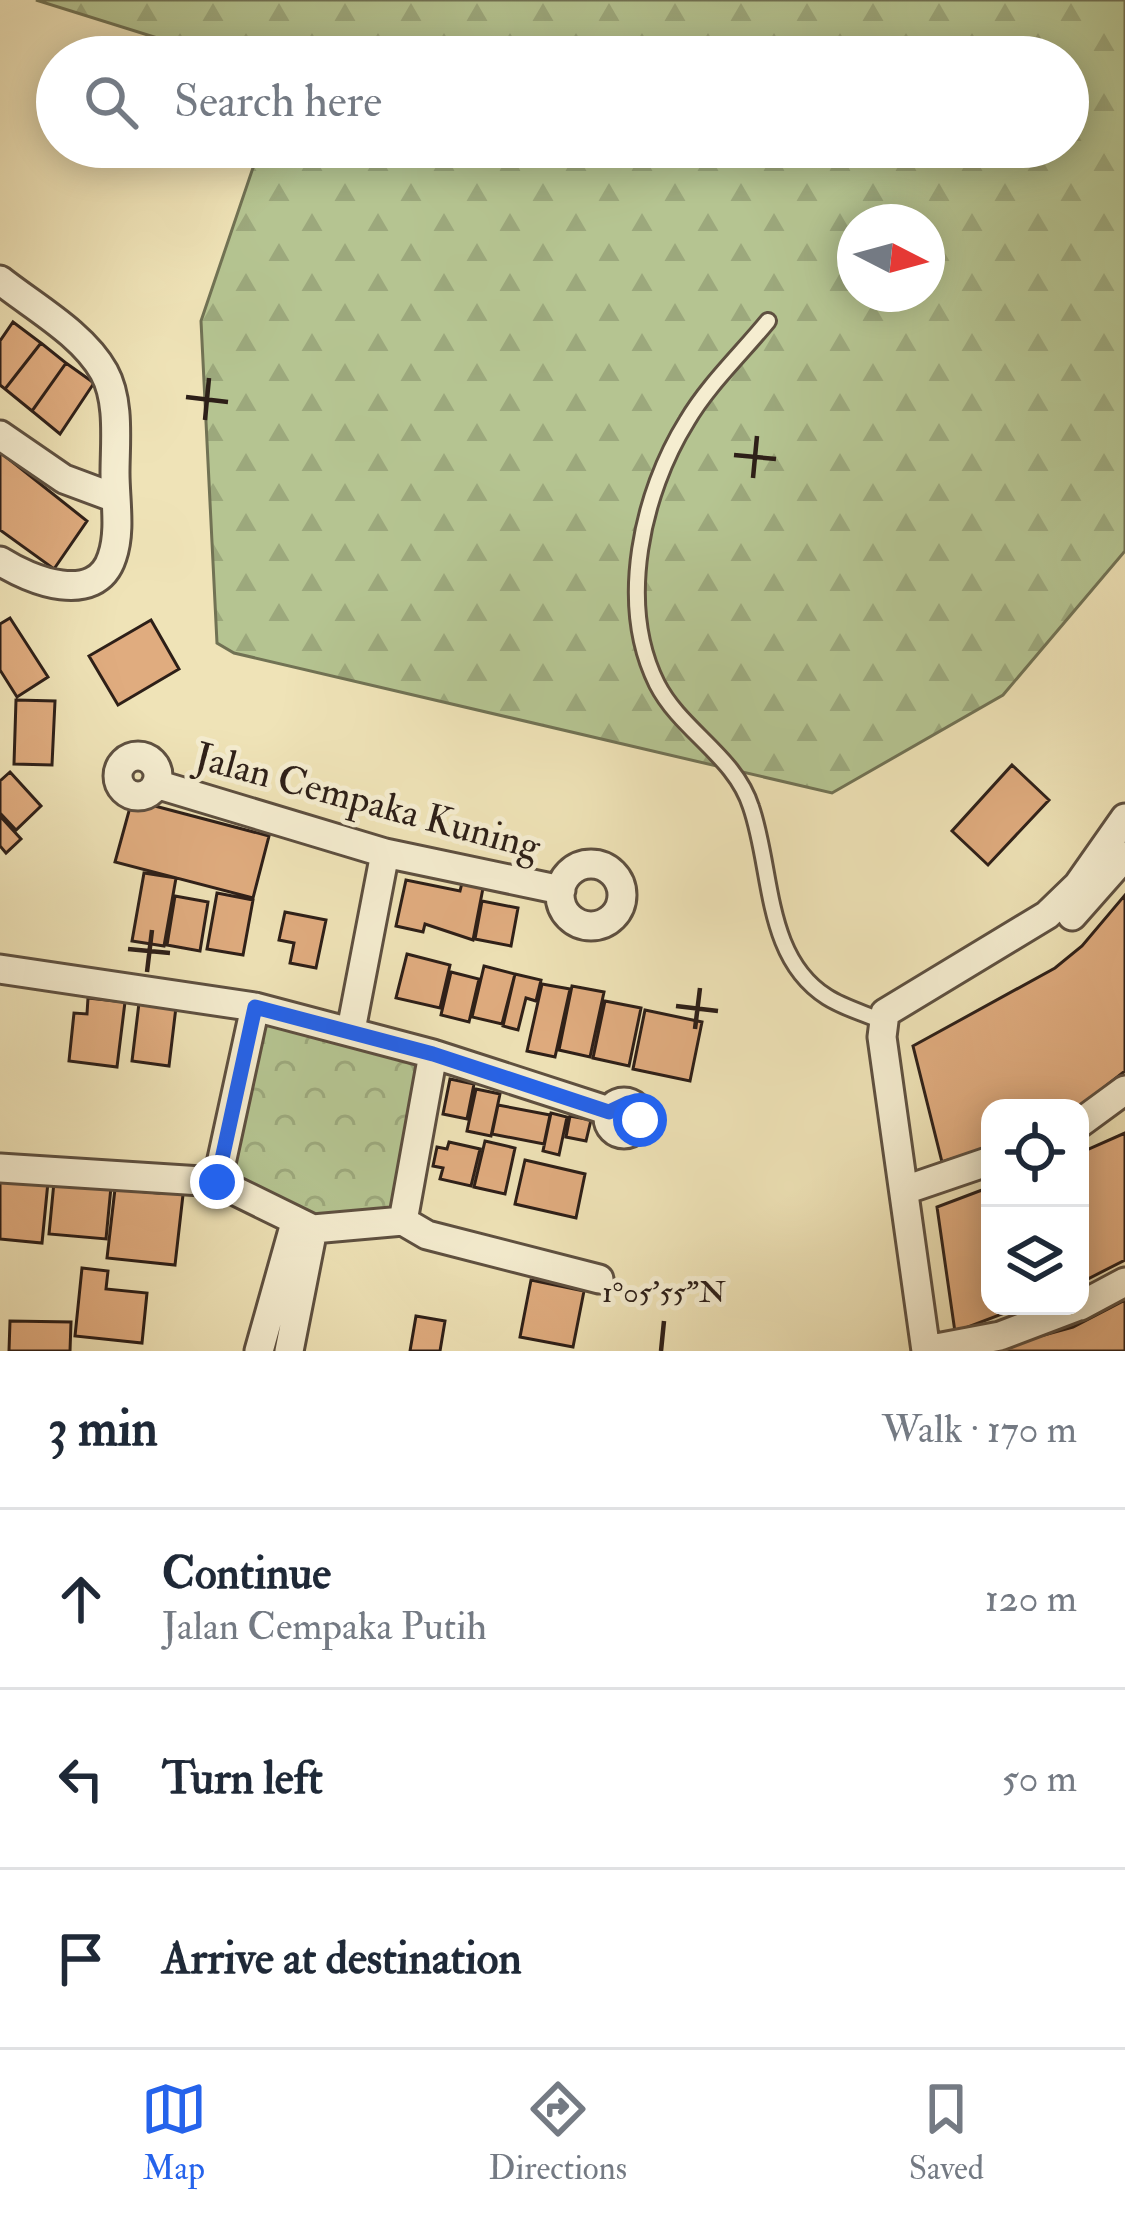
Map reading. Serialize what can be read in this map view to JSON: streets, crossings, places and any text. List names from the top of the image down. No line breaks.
{"streets":{"street":["Jalan Cempaka Kuning"]},"north":"right","page":{"search":"Search here","heading":["3 min","Walk · 170 m"],"list":[["Continue","Jalan Cempaka Putih","120 m"],["Turn left","50 m"],"Arrive at destination"],"nav":["Map","Directions","Saved"]},"coordinates":["1°05'55\"N"]}
